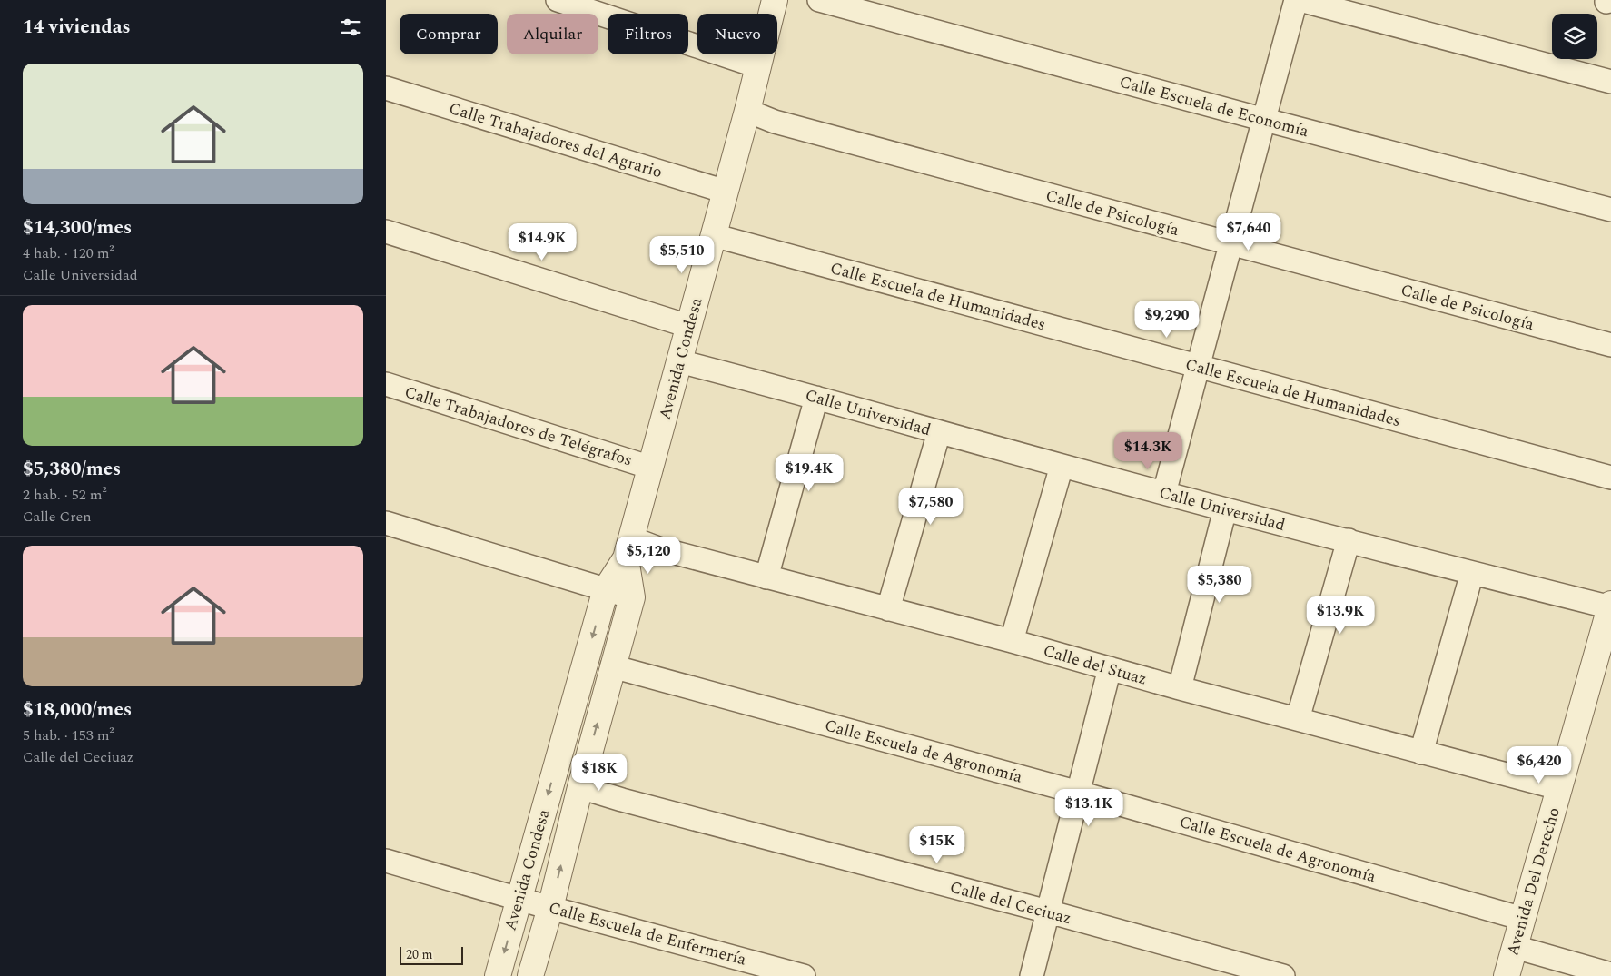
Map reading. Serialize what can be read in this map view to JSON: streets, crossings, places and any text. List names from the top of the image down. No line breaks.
{"streets":{"street":["Calle Escuela de Economía","Calle Trabajadores del Agrario","Calle de Psicología","Calle Escuela de Humanidades","Avenida Condesa","Calle Universidad","Calle Trabajadores de Telégrafos","Calle del Stuaz","Calle Escuela de Agronomía","Avenida Del Derecho","Calle del Ceciuaz","Calle Escuela de Enfermería"]},"crossings":[["Calle Trabajadores del Agrario","Avenida Condesa"],["Calle de Psicología","Avenida Condesa"],["Calle Escuela de Humanidades","Avenida Condesa"],["Avenida Condesa","Calle Universidad"],["Avenida Condesa","Calle Trabajadores de Telégrafos"],["Avenida Condesa","Calle del Stuaz"],["Avenida Condesa","Calle Escuela de Agronomía"],["Avenida Condesa","Calle del Ceciuaz"],["Avenida Condesa","Calle Escuela de Enfermería"],["Calle Universidad","Avenida Del Derecho"],["Calle del Stuaz","Avenida Del Derecho"],["Calle Escuela de Agronomía","Avenida Del Derecho"]],"scale_bar":"20 m","page":{"heading":"14 viviendas","chip":["Comprar","Alquilar","Filtros","Nuevo"],"list":[{"name":"$14,300/mes","note":"4 hab. · 120 m² · Calle Universidad"},{"name":"$5,380/mes","note":"2 hab. · 52 m² · Calle Cren"},{"name":"$18,000/mes","note":"5 hab. · 153 m² · Calle del Ceciuaz"}],"price":["$7,640","$14.9K","$5,510","$9,290","$14.3K","$19.4K","$7,580","$5,120","$5,380","$13.9K","$6,420","$18K","$13.1K","$15K"],"scale":"20 m"}}
